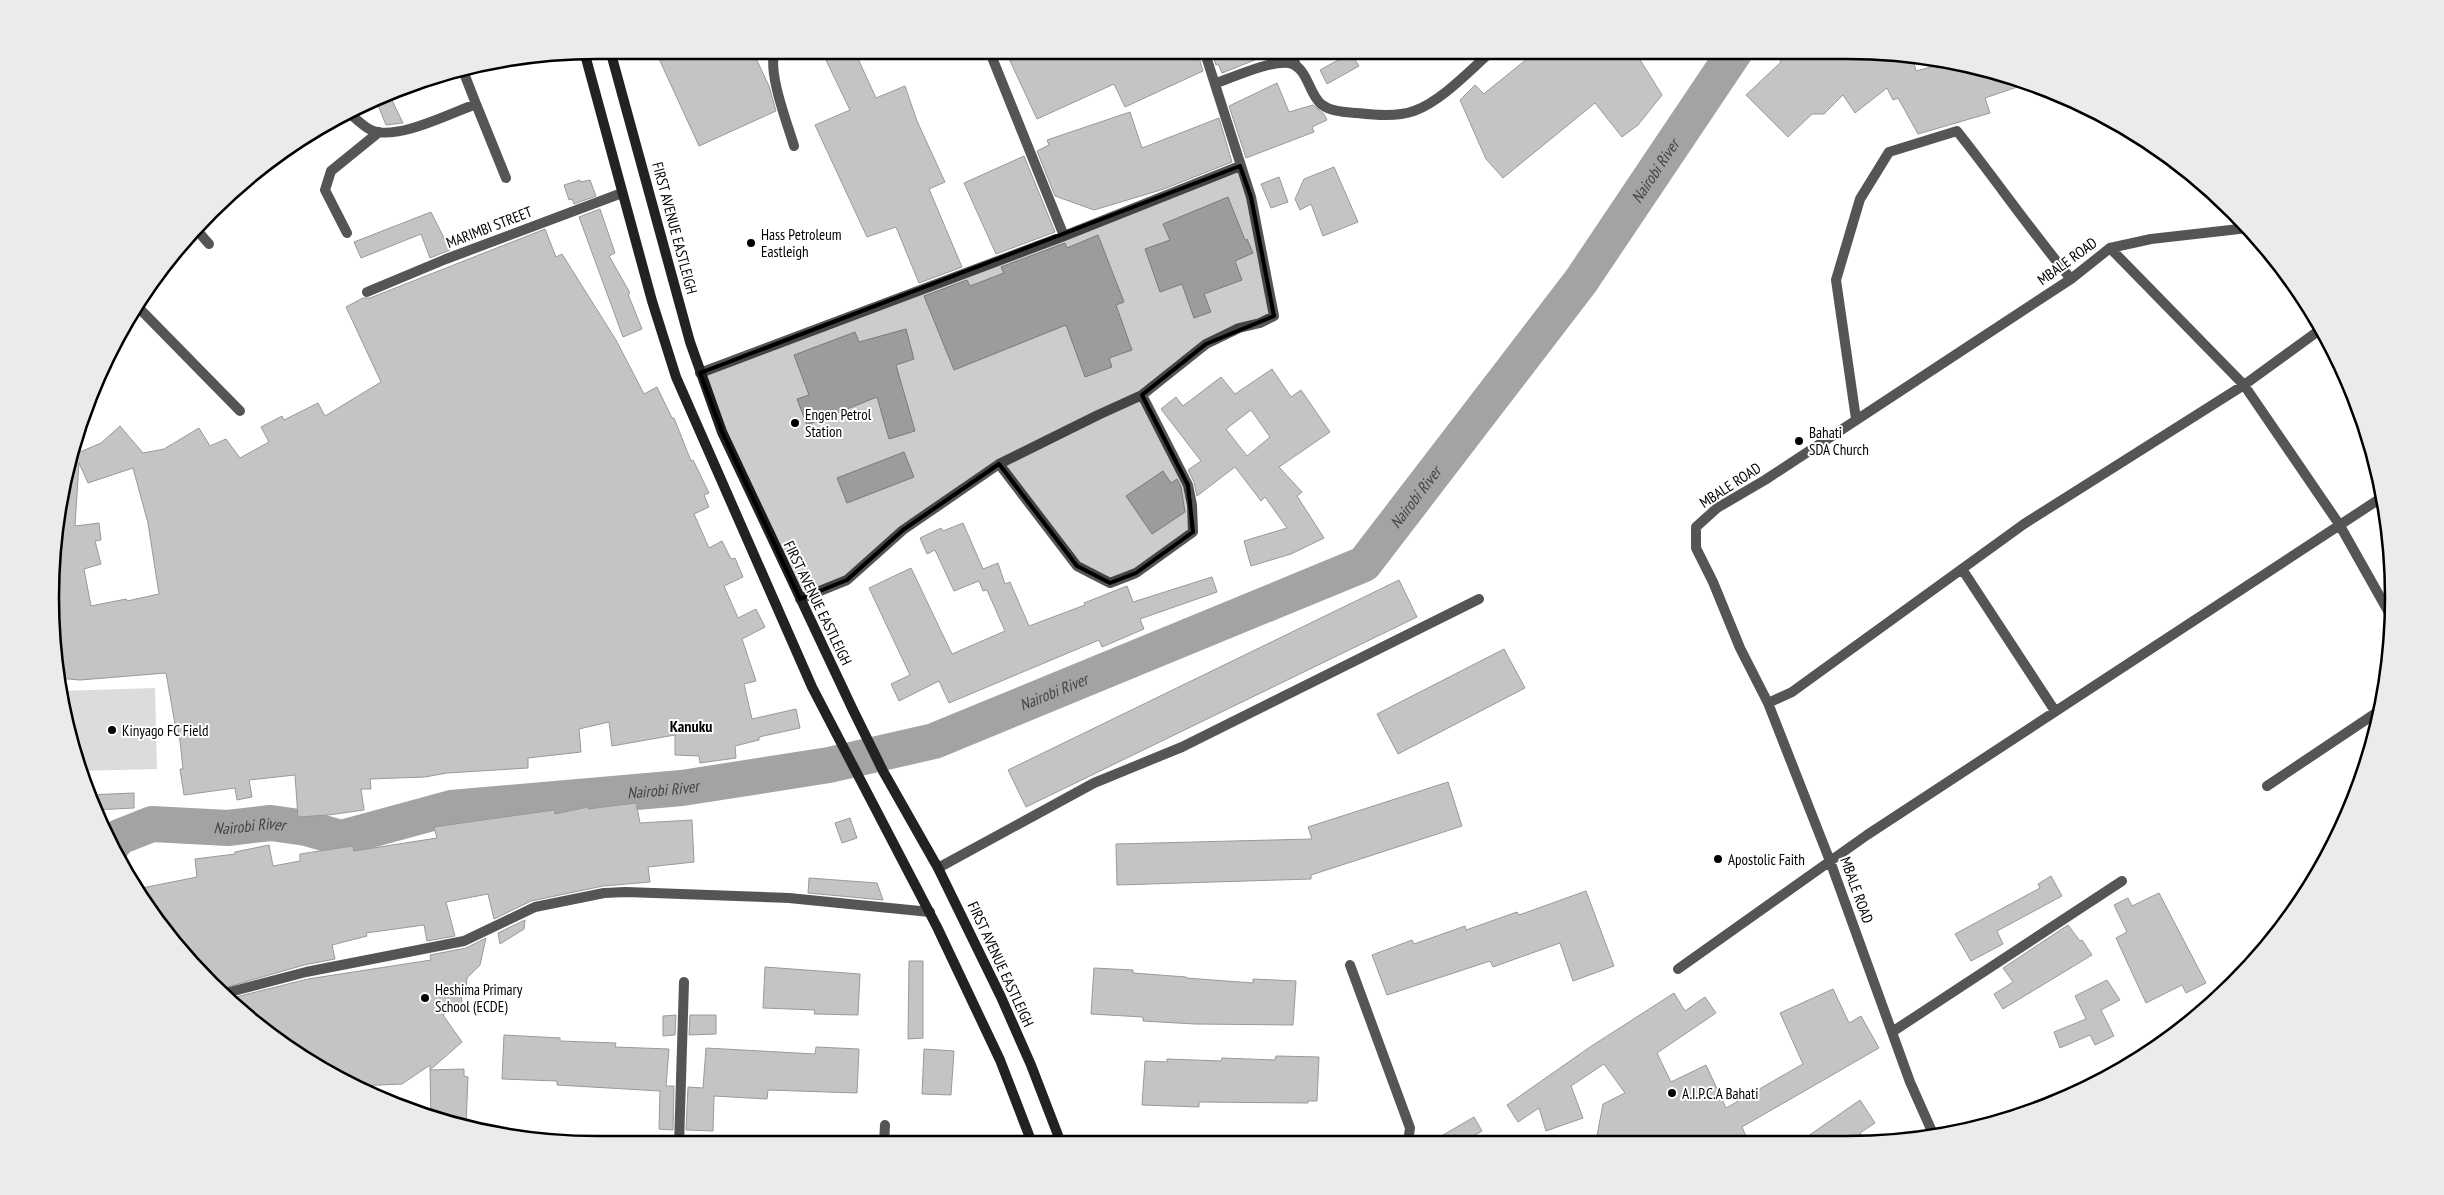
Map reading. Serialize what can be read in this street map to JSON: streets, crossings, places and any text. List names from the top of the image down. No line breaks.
{"streets":{"main road":["FIRST AVENUE EASTLEIGH"],"street":["MARIMBI STREET","MBALE ROAD"]},"districts":["Kanuku"],"water":["Nairobi River"],"places":["Hass Petroleum Eastleigh","Engen Petrol Station","Bahati SDA Church","Kinyago FC Field","Apostolic Faith","Heshima Primary School (ECDE)","A.I.P.C.A Bahati"]}
